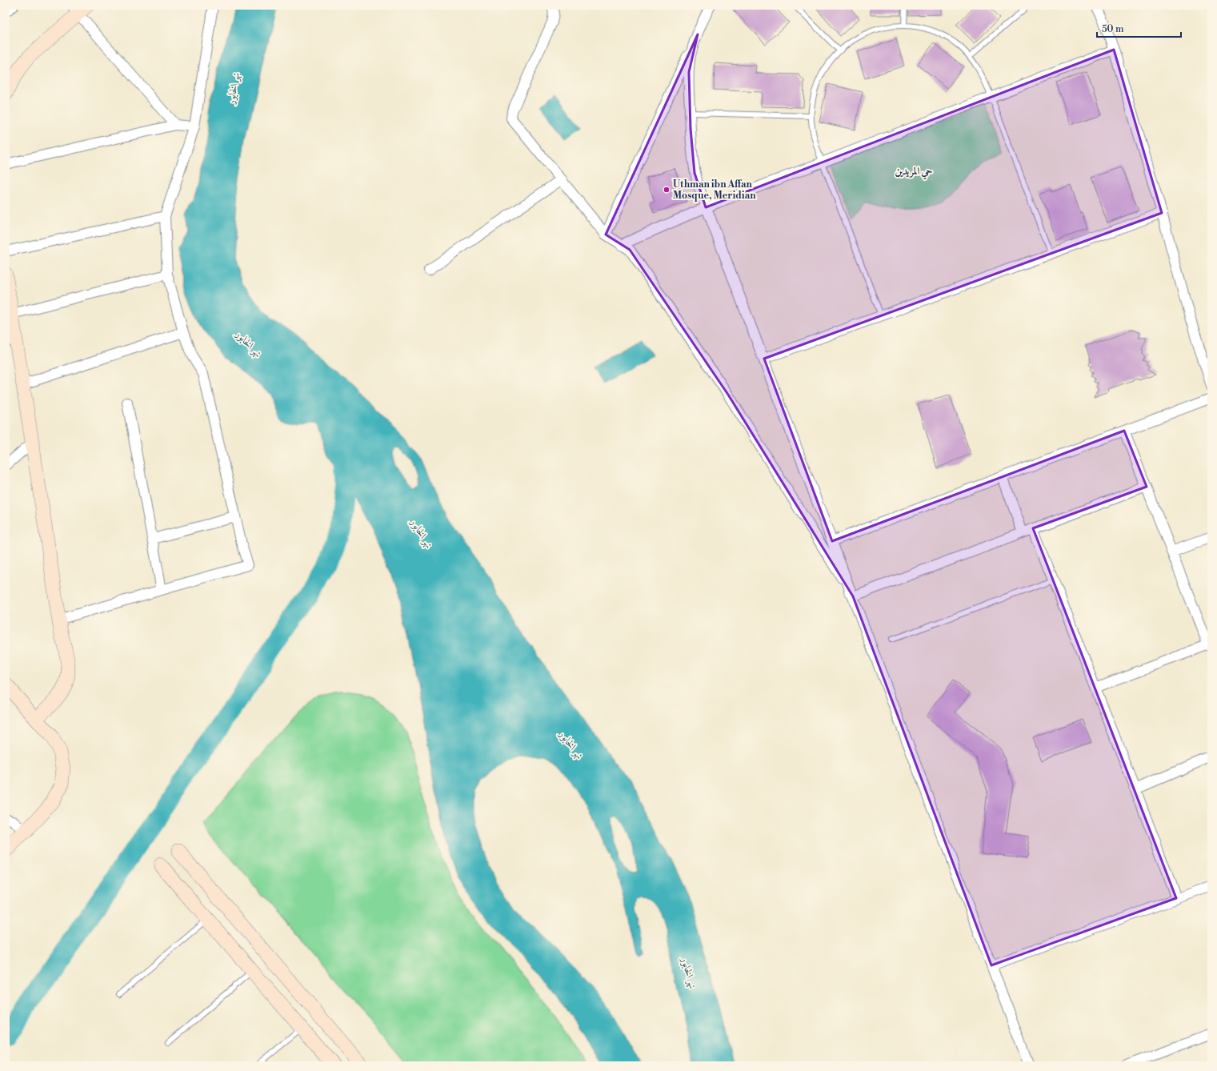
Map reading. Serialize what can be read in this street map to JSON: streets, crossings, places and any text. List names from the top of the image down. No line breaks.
{"districts":["حي المريدين"],"water":["نهر الخابور"],"places":["Uthman ibn Affan Mosque, Meridian"],"scale_bar":"50 m"}
